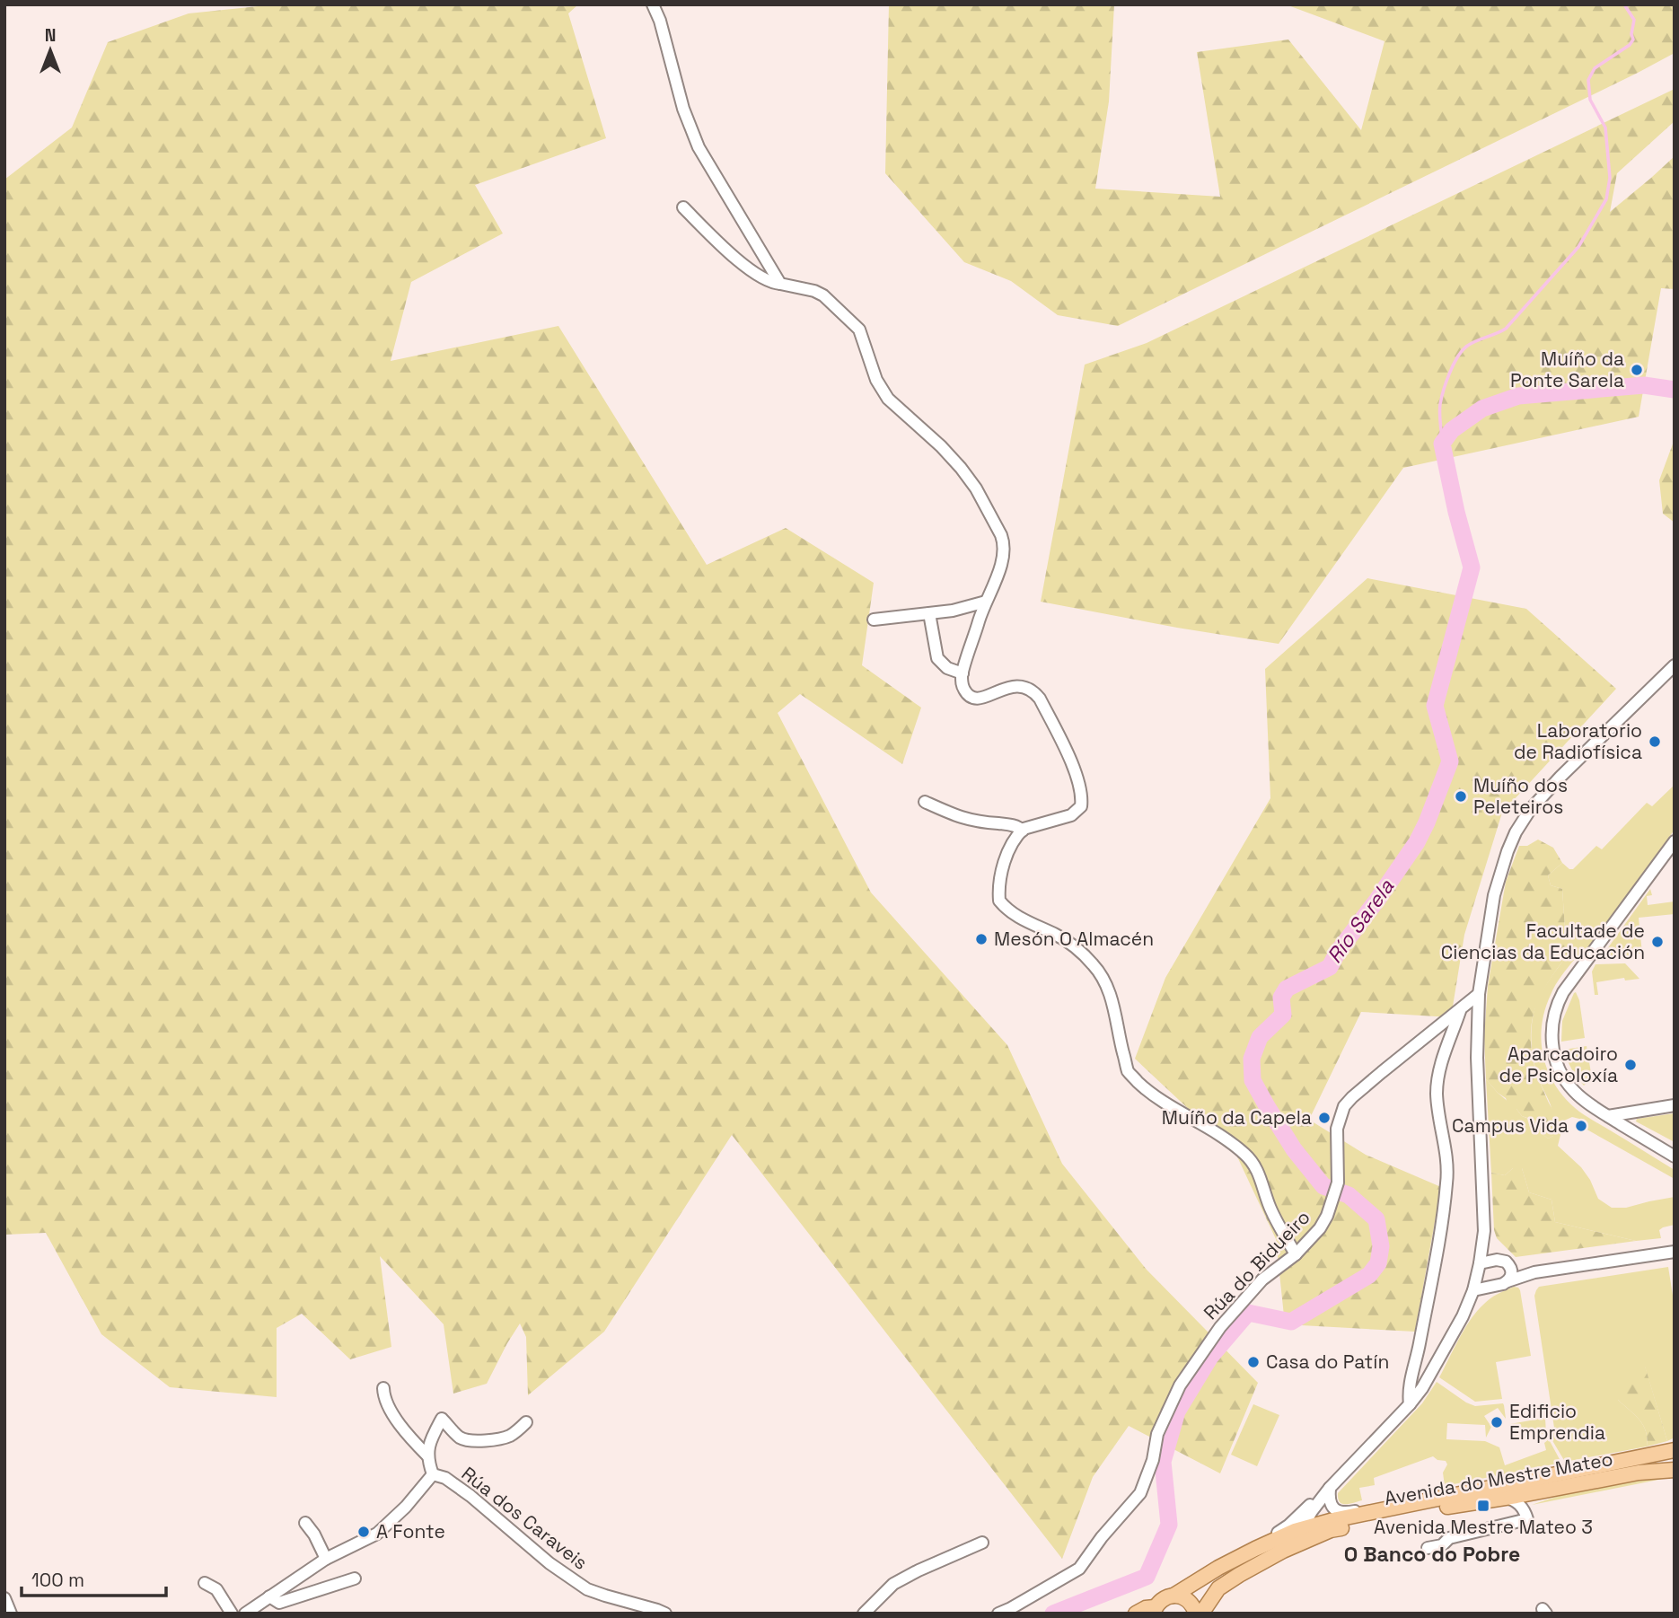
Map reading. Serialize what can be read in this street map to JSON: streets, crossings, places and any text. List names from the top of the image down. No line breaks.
{"streets":{"main road":["Avenida do Mestre Mateo"],"street":["Rúa do Bidueiro","Rúa dos Caraveis"]},"districts":["O Banco do Pobre"],"water":["Río Sarela"],"places":{"other":["Muíño da Ponte Sarela","Laboratorio de Radiofísica","Muíño dos Peleteiros","Mesón O Almacén","Facultade de Ciencias da Educación","Aparcadoiro de Psicoloxía","Muíño da Capela","Campus Vida","Casa do Patín","Edificio Emprendia","A Fonte"],"transit":["Avenida Mestre Mateo 3"]},"scale_bar":"100 m","north":"top"}
